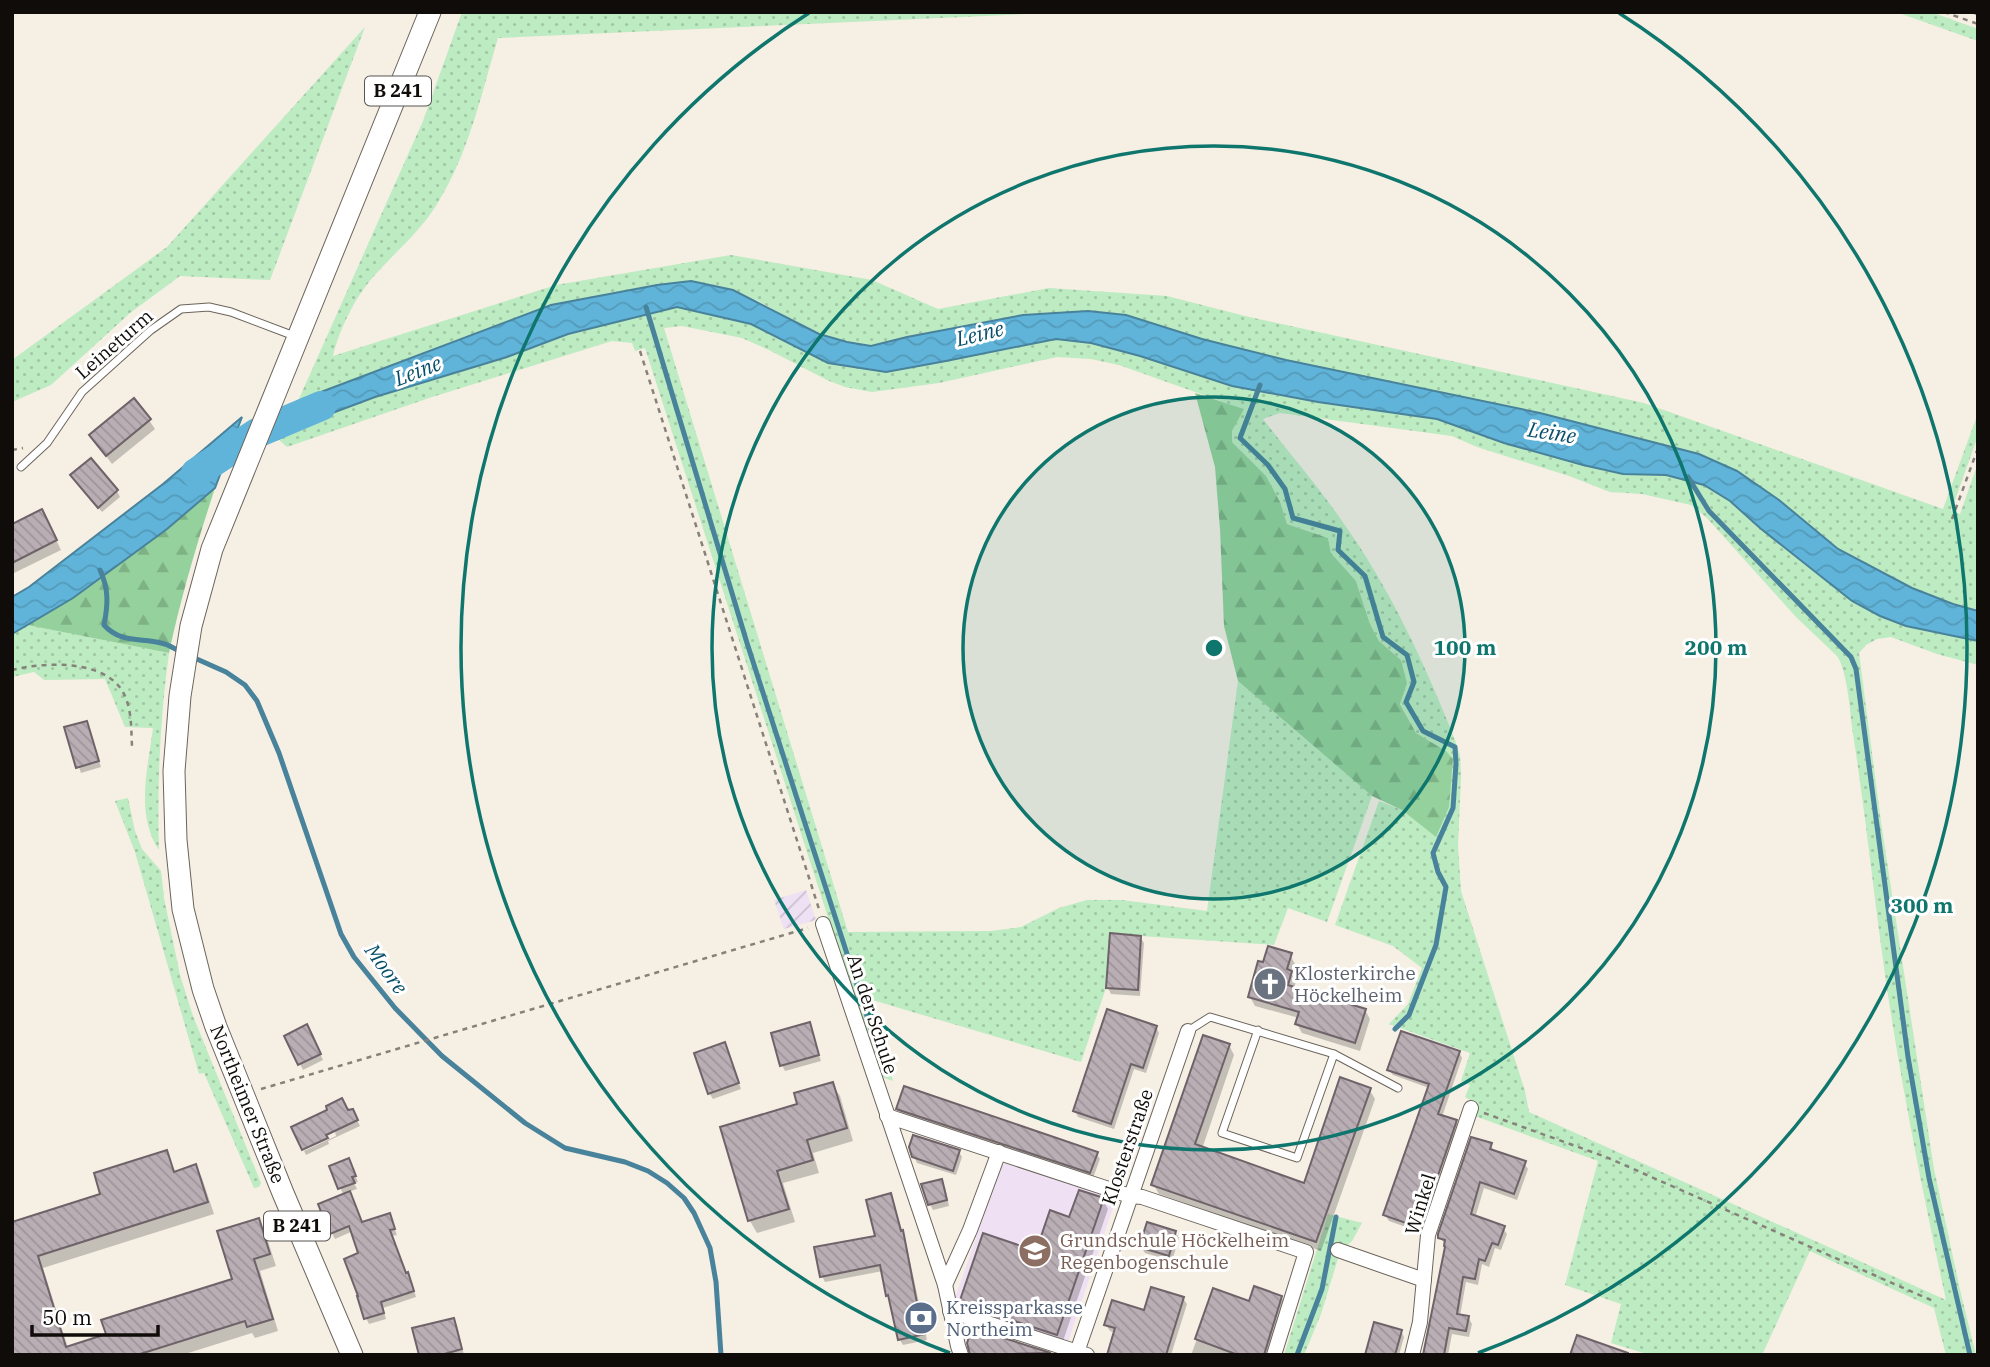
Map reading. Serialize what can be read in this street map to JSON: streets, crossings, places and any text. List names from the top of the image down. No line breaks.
{"streets":{"main road":["B 241","Northeimer Straße"],"street":["An der Schule","Klosterstraße","Winkel"],"lane":["Leineturm"]},"crossings":[["B 241","Leineturm"],["B 241","Northeimer Straße"],["Leineturm","Northeimer Straße"]],"water":["Leine","Moore"],"places":{"church":["Klosterkirche Höckelheim"],"school or university":["Grundschule Höckelheim Regenbogenschule"],"bank":["Kreissparkasse Northeim"]},"scale_bar":"50 m","rings":["100 m","200 m","300 m"]}
